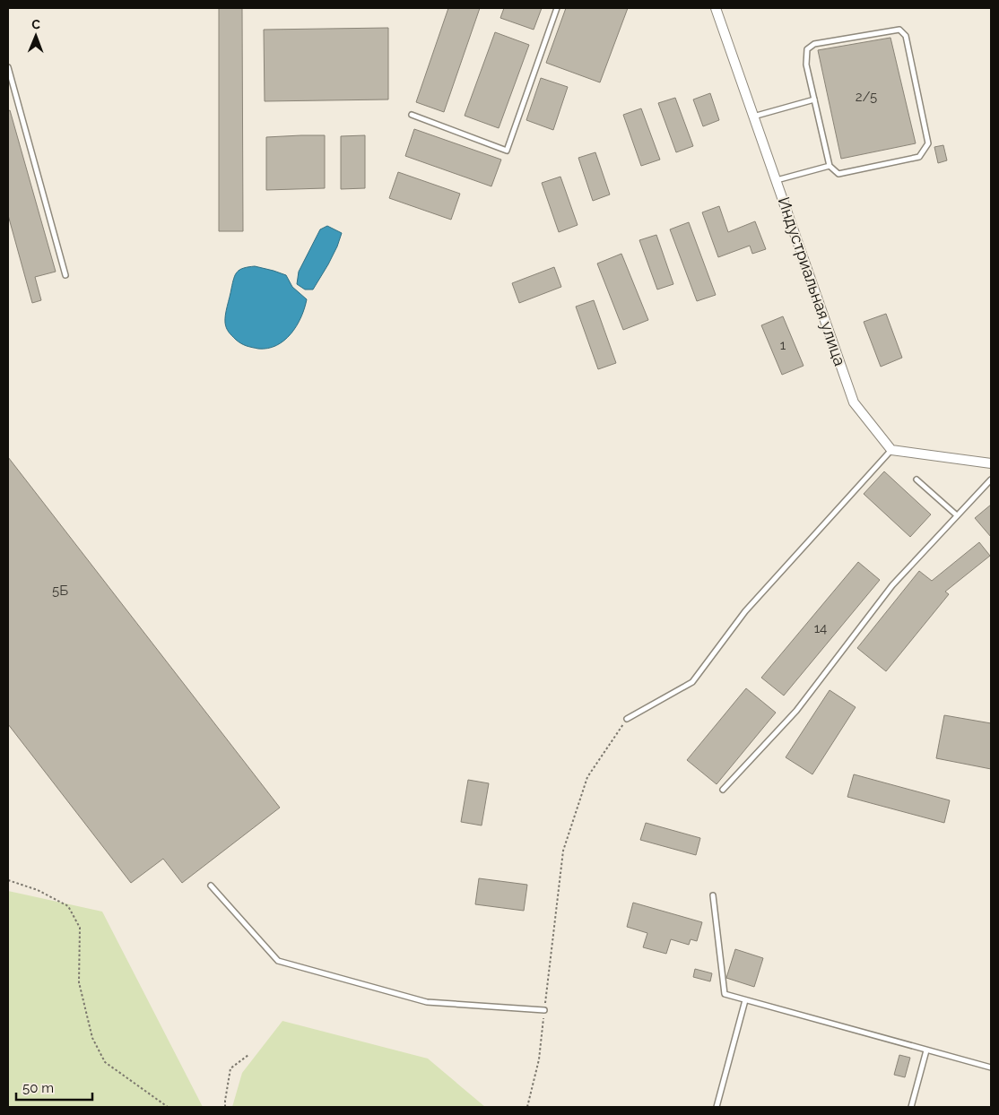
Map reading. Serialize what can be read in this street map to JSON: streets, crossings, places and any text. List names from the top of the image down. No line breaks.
{"streets":{"street":["Индустриальная улица"]},"house_numbers":["2/5","1","5Б","14"],"scale_bar":"50 m","north":"top"}
